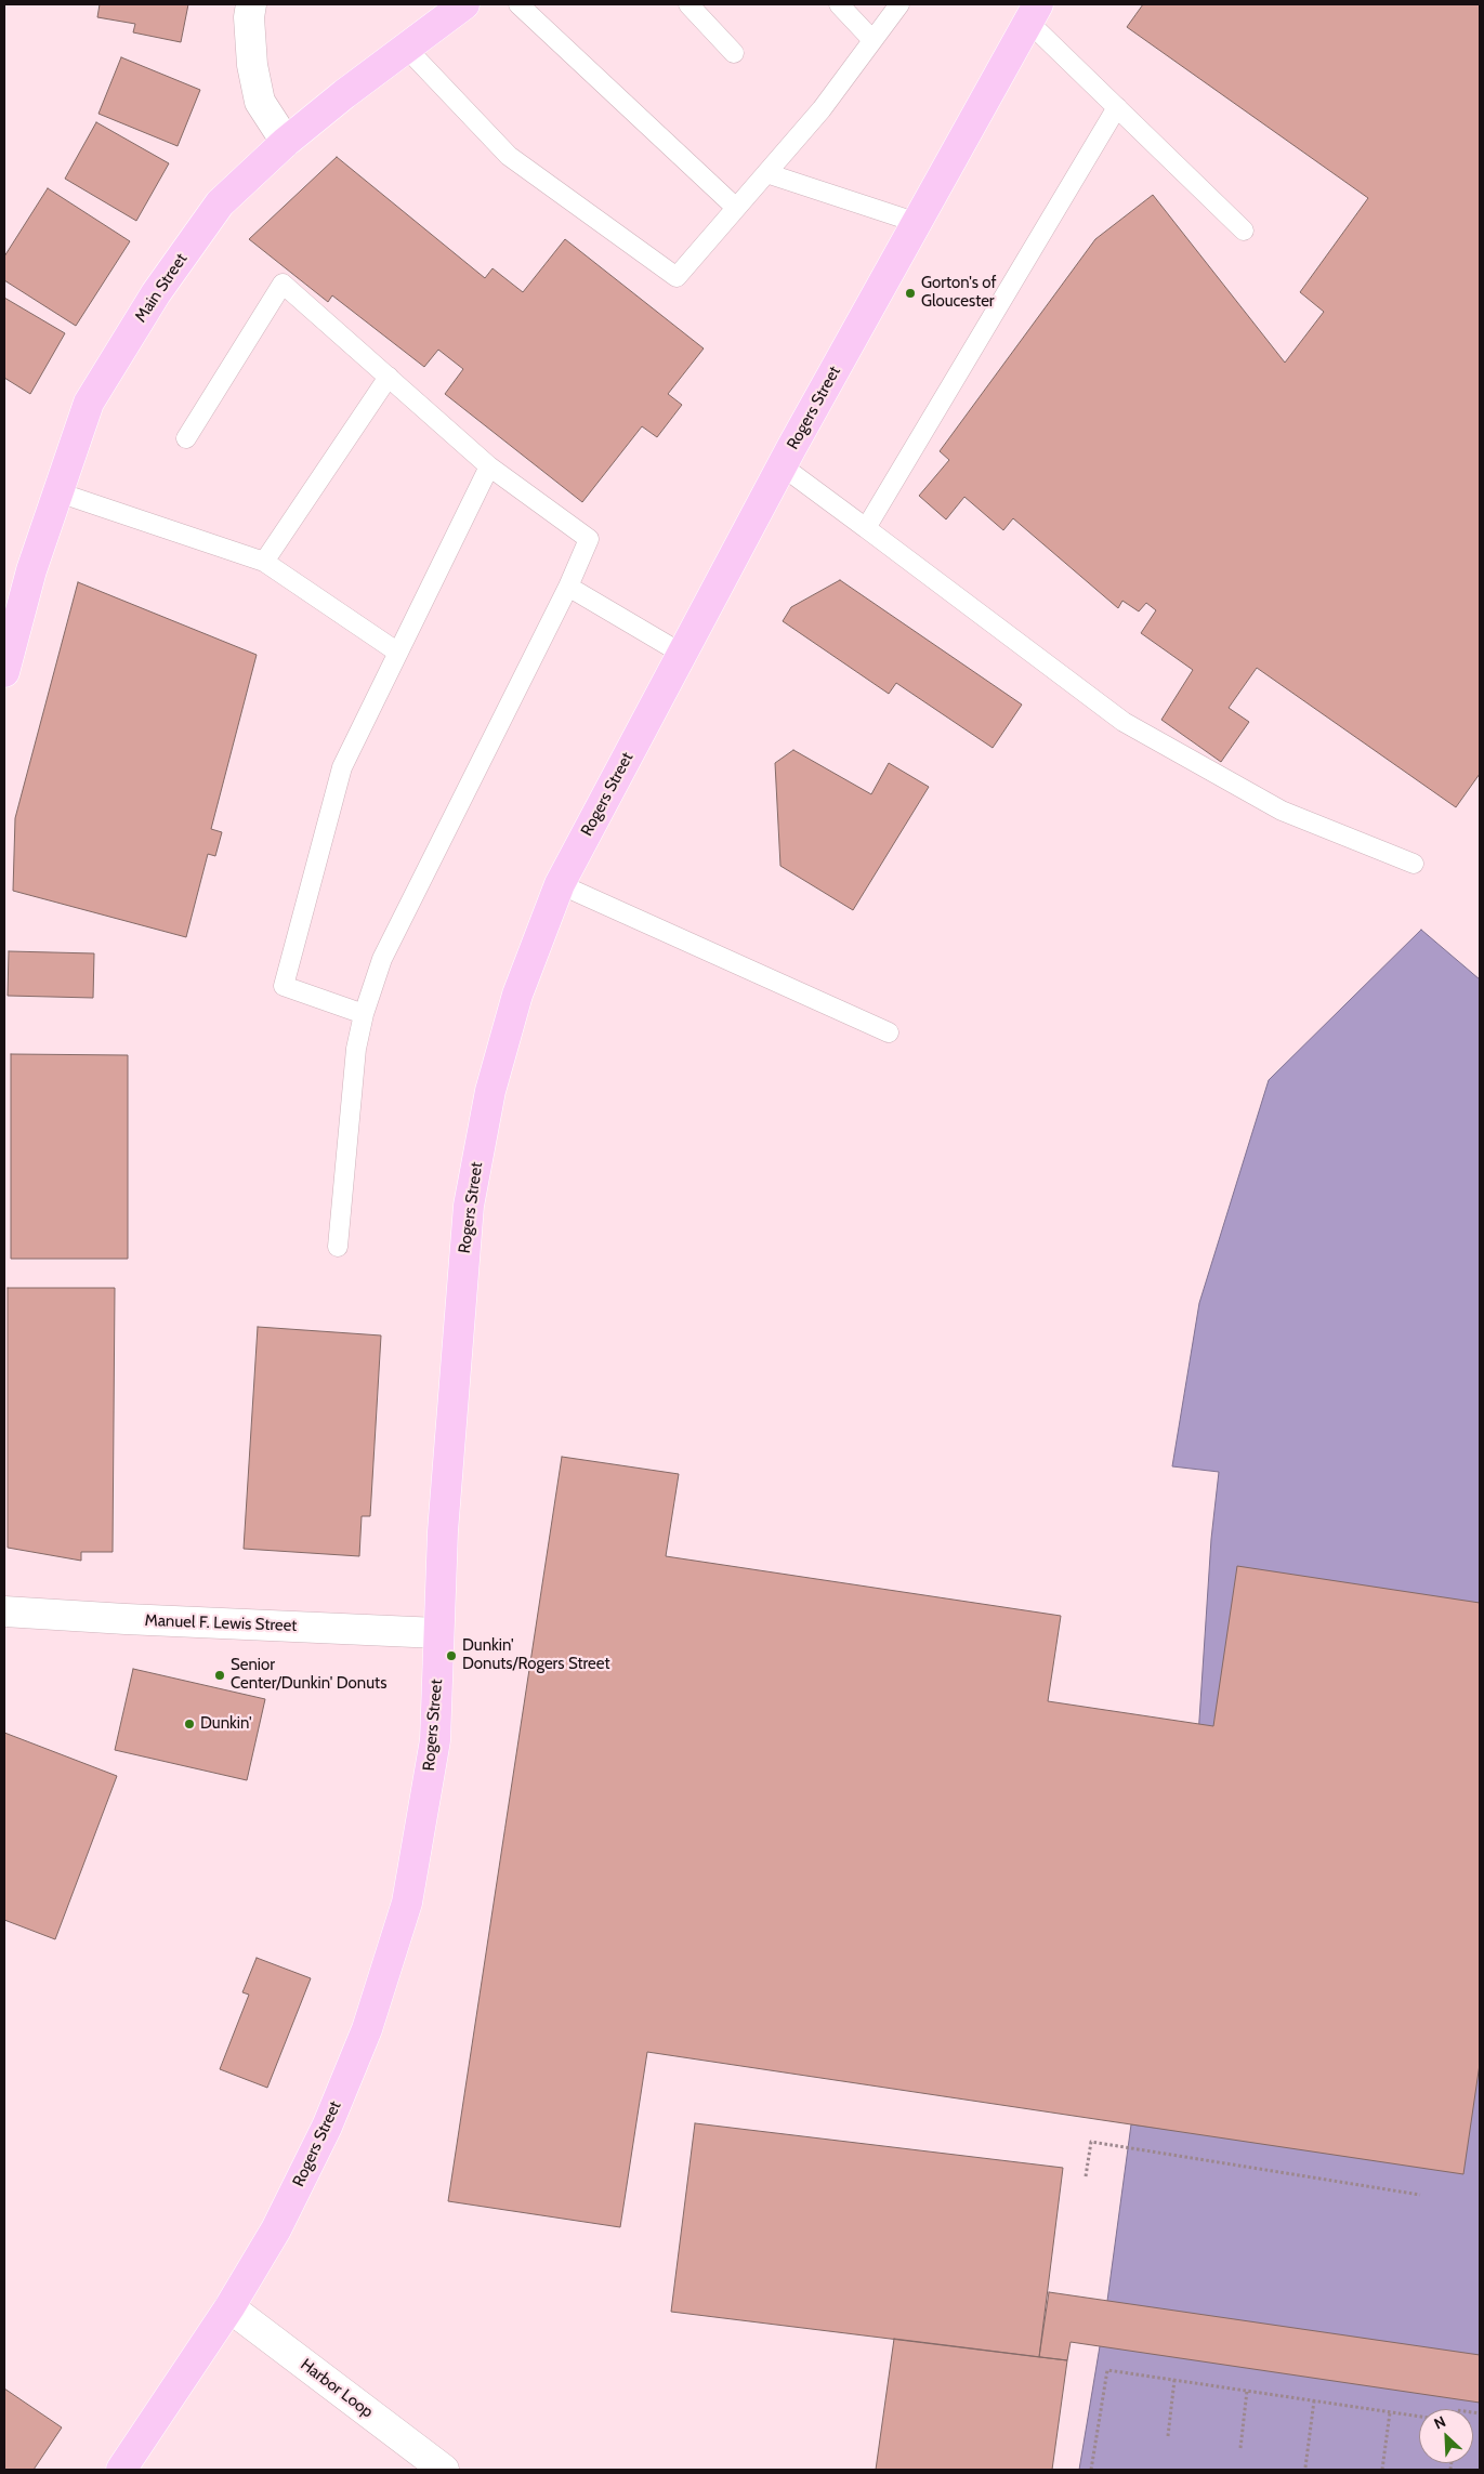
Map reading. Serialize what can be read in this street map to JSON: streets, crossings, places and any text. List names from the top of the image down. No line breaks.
{"streets":{"main road":["Main Street","Rogers Street"],"street":["Manuel F. Lewis Street","Harbor Loop"]},"crossings":[["Rogers Street","Manuel F. Lewis Street"],["Rogers Street","Harbor Loop"]],"places":["Gorton's of Gloucester","Dunkin' Donuts/Rogers Street","Senior Center/Dunkin' Donuts","Dunkin'"],"north":"top left"}
